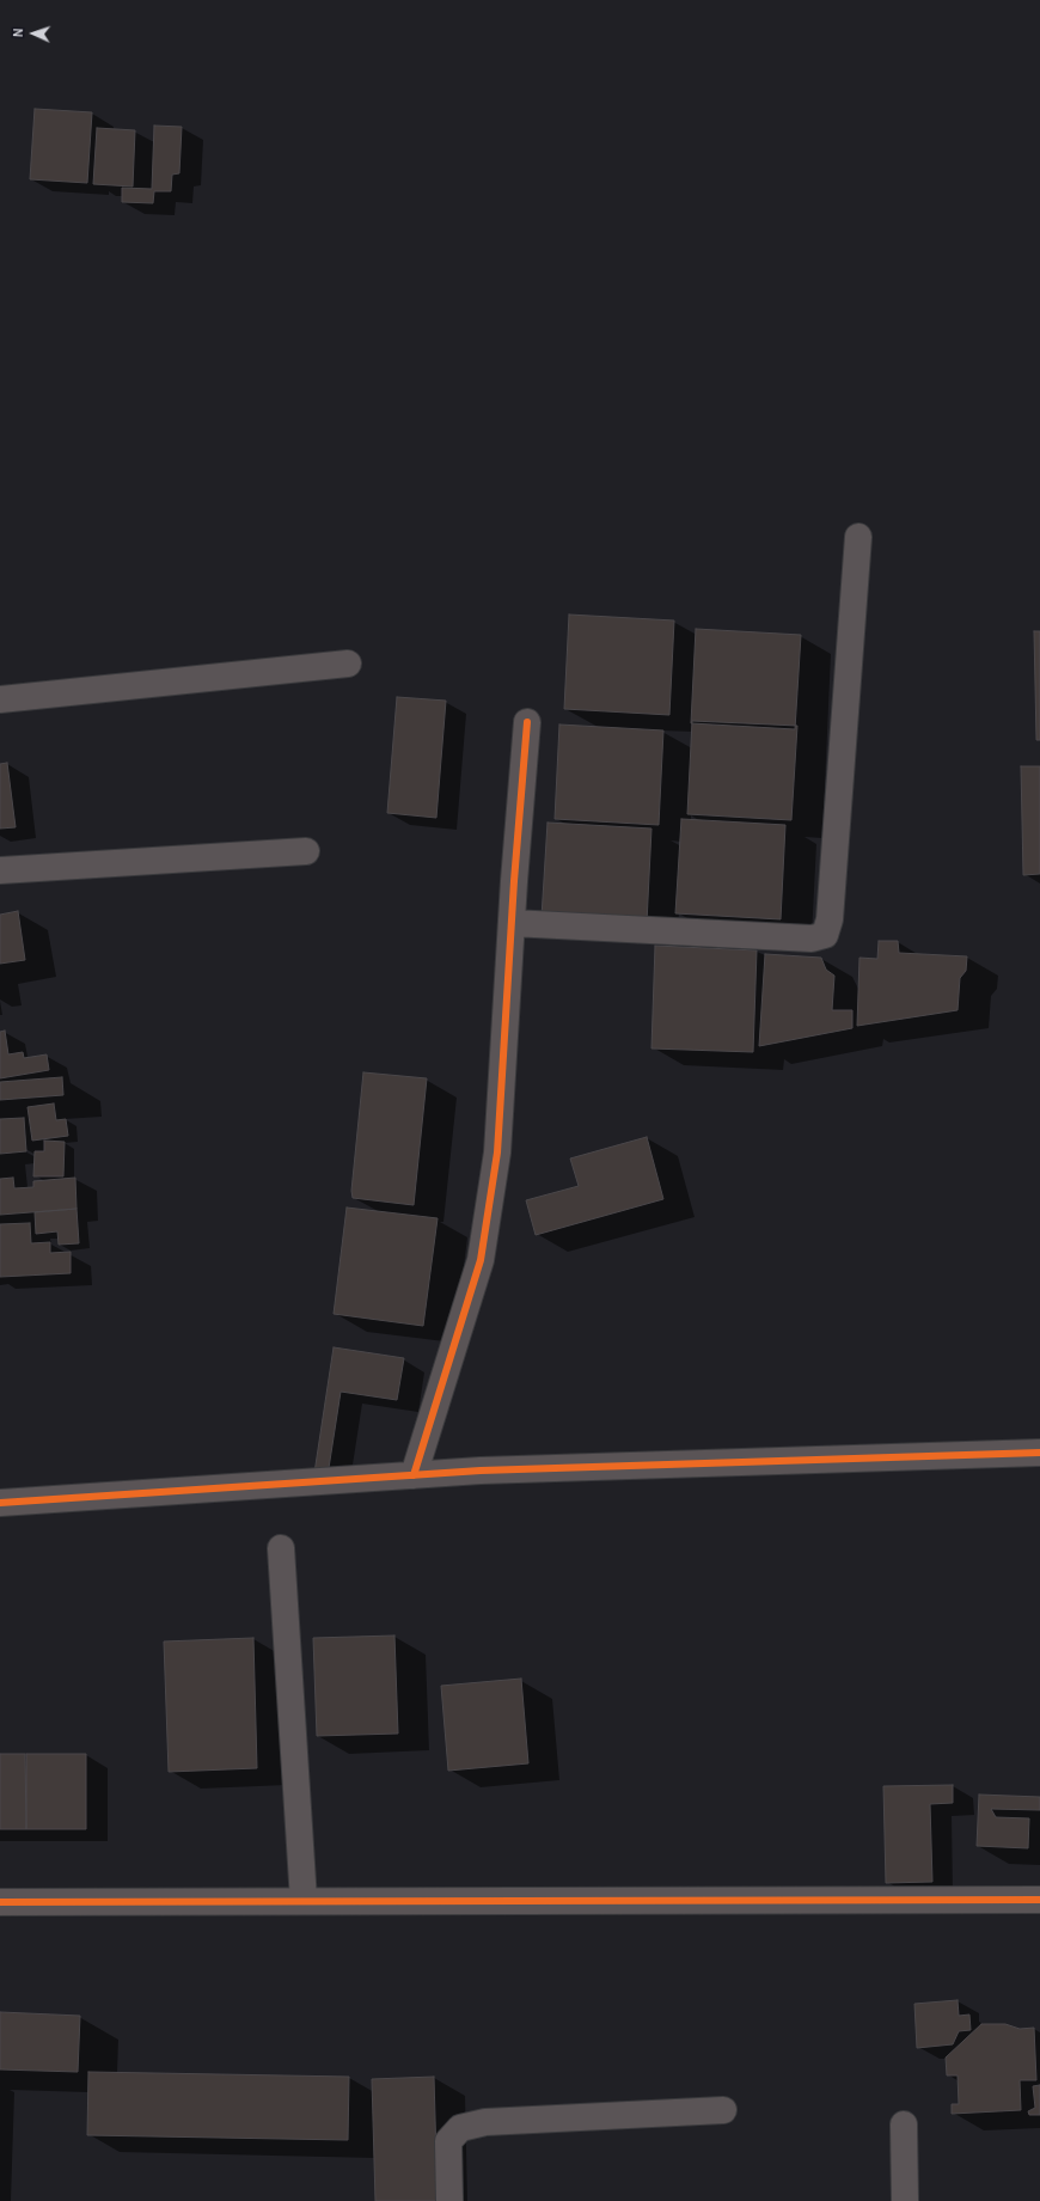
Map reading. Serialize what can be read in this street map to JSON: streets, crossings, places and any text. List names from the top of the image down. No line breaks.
{"north":"left"}
